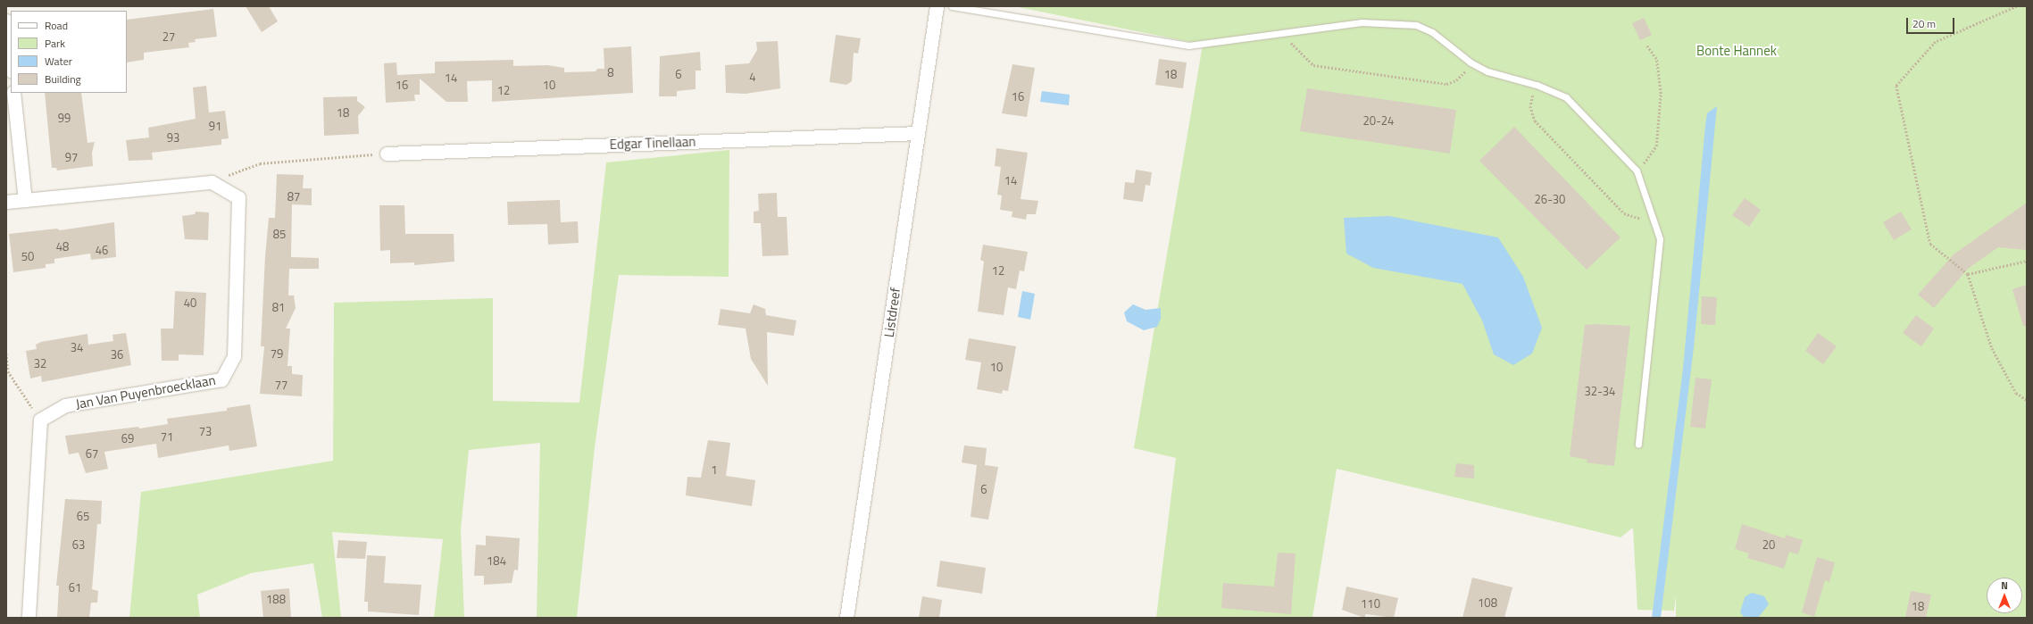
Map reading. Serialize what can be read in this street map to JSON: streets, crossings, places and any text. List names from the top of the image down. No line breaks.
{"streets":{"street":["Edgar Tinellaan","Listdreef","Jan Van Puyenbroecklaan"]},"crossings":[["Edgar Tinellaan","Listdreef"]],"parks":["Bonte Hannek"],"house_numbers":["27","8","6","18","4","14","16","10","12","16","18","99","20-24","91","93","97","14","87","26-30","85","48","46","50","12","40","81","34","79","36","32","10","77","32-34","73","71","69","67","1","6","65","63","20","184","61","188","108","110","18"],"legend":["Road","Park","Water","Building"],"scale_bar":"20 m","north":"top"}
